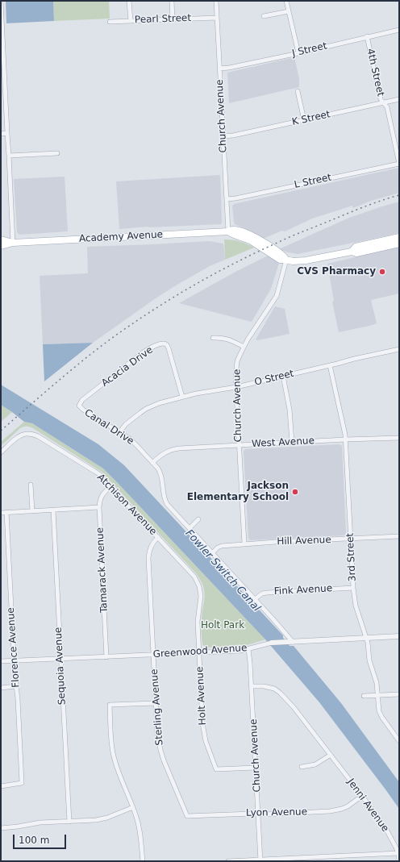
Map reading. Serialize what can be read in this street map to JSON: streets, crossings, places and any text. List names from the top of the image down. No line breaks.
{"streets":{"main road":["Academy Avenue"],"street":["Pearl Street","J Street","4th Street","Church Avenue","K Street","L Street","Acacia Drive","O Street","Canal Drive","West Avenue","Atchison Avenue","Hill Avenue","3rd Street","Tamarack Avenue","Fink Avenue","Florence Avenue","Greenwood Avenue","Sequoia Avenue","Holt Avenue","Sterling Avenue","Jenni Avenue","Lyon Avenue"]},"crossings":[["Pearl Street","Church Avenue"],["J Street","4th Street"],["J Street","Church Avenue"],["4th Street","K Street"],["4th Street","L Street"],["Church Avenue","K Street"],["Church Avenue","L Street"],["Church Avenue","Academy Avenue"],["Church Avenue","O Street"],["Church Avenue","West Avenue"],["Church Avenue","Hill Avenue"],["Church Avenue","Greenwood Avenue"],["Church Avenue","Holt Avenue"],["Church Avenue","Jenni Avenue"],["Church Avenue","Lyon Avenue"],["Acacia Drive","O Street"],["Acacia Drive","Canal Drive"],["O Street","Canal Drive"],["O Street","3rd Street"],["Canal Drive","West Avenue"],["Canal Drive","Hill Avenue"],["Canal Drive","Fink Avenue"],["Canal Drive","Greenwood Avenue"],["West Avenue","3rd Street"],["Atchison Avenue","Tamarack Avenue"],["Atchison Avenue","Holt Avenue"],["Atchison Avenue","Sterling Avenue"],["Hill Avenue","3rd Street"],["3rd Street","Fink Avenue"],["3rd Street","Greenwood Avenue"],["Tamarack Avenue","Greenwood Avenue"],["Florence Avenue","Greenwood Avenue"],["Greenwood Avenue","Sequoia Avenue"],["Greenwood Avenue","Holt Avenue"],["Greenwood Avenue","Sterling Avenue"],["Sterling Avenue","Lyon Avenue"],["Jenni Avenue","Lyon Avenue"]],"water":["Fowler Switch Canal"],"parks":["Holt Park"],"places":["CVS Pharmacy","Jackson Elementary School"],"scale_bar":"100 m"}
